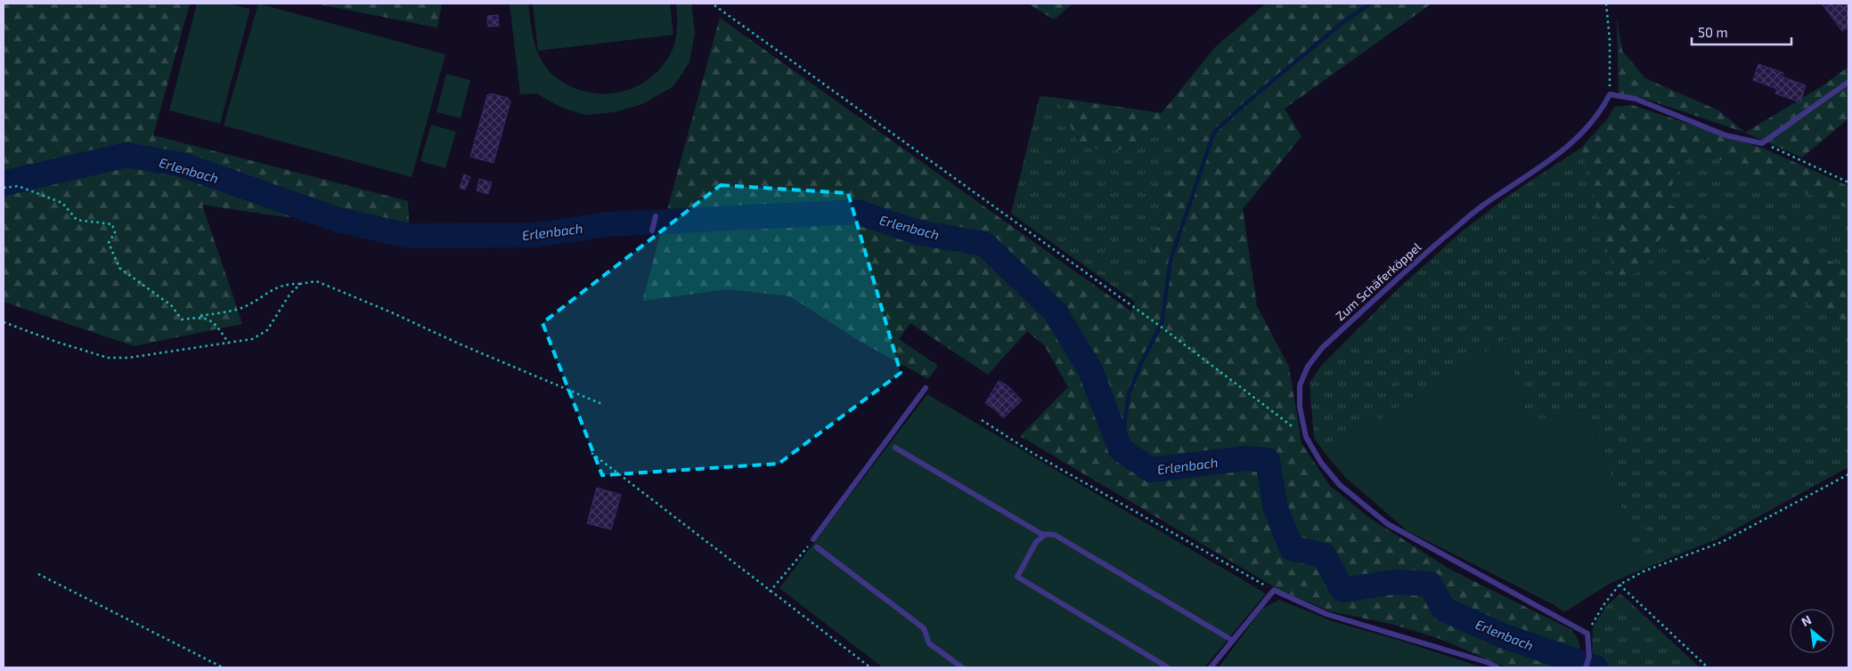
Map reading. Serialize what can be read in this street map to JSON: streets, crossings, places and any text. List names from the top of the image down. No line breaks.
{"streets":{"lane":["Zum Schäferköppel"]},"water":["Erlenbach"],"scale_bar":"50 m","north":"top left"}
